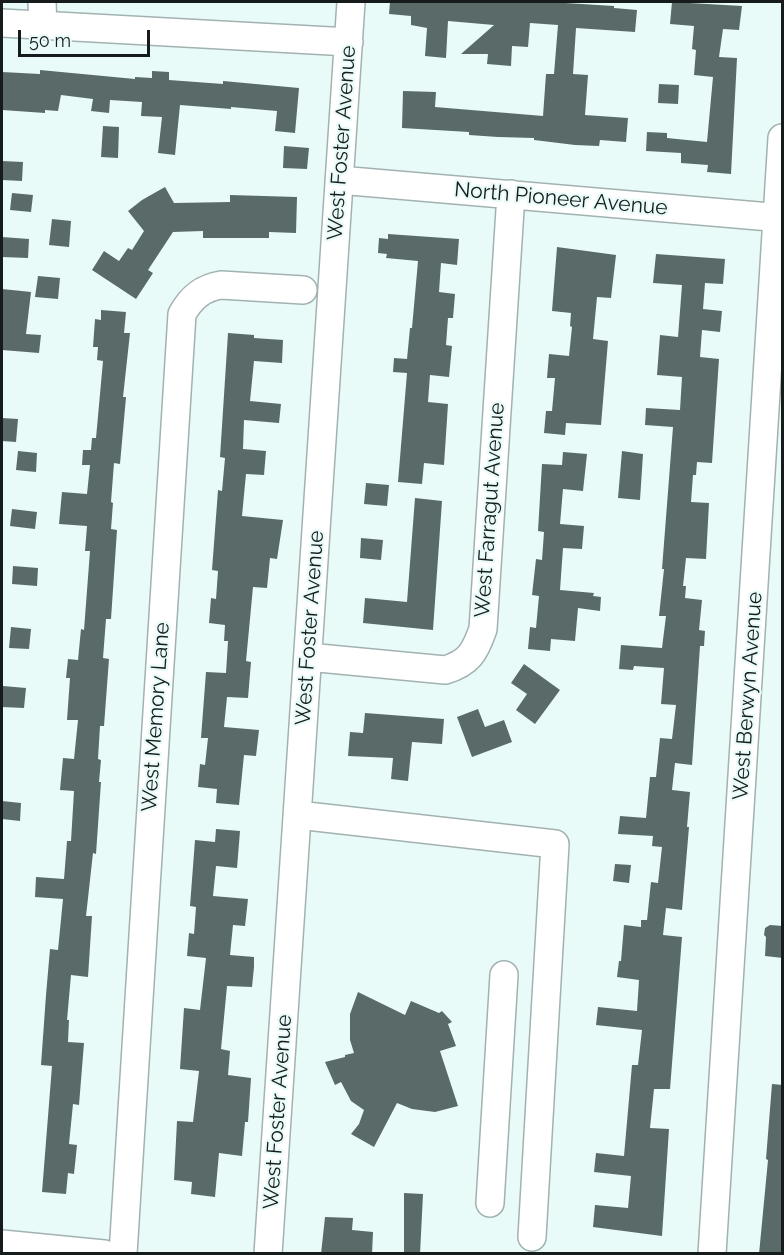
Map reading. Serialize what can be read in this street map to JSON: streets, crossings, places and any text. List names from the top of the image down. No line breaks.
{"streets":{"street":["West Foster Avenue","North Pioneer Avenue","West Farragut Avenue","West Berwyn Avenue","West Memory Lane"]},"crossings":[["West Foster Avenue","North Pioneer Avenue"],["West Foster Avenue","West Farragut Avenue"],["North Pioneer Avenue","West Farragut Avenue"],["North Pioneer Avenue","West Berwyn Avenue"]],"scale_bar":"50 m"}
